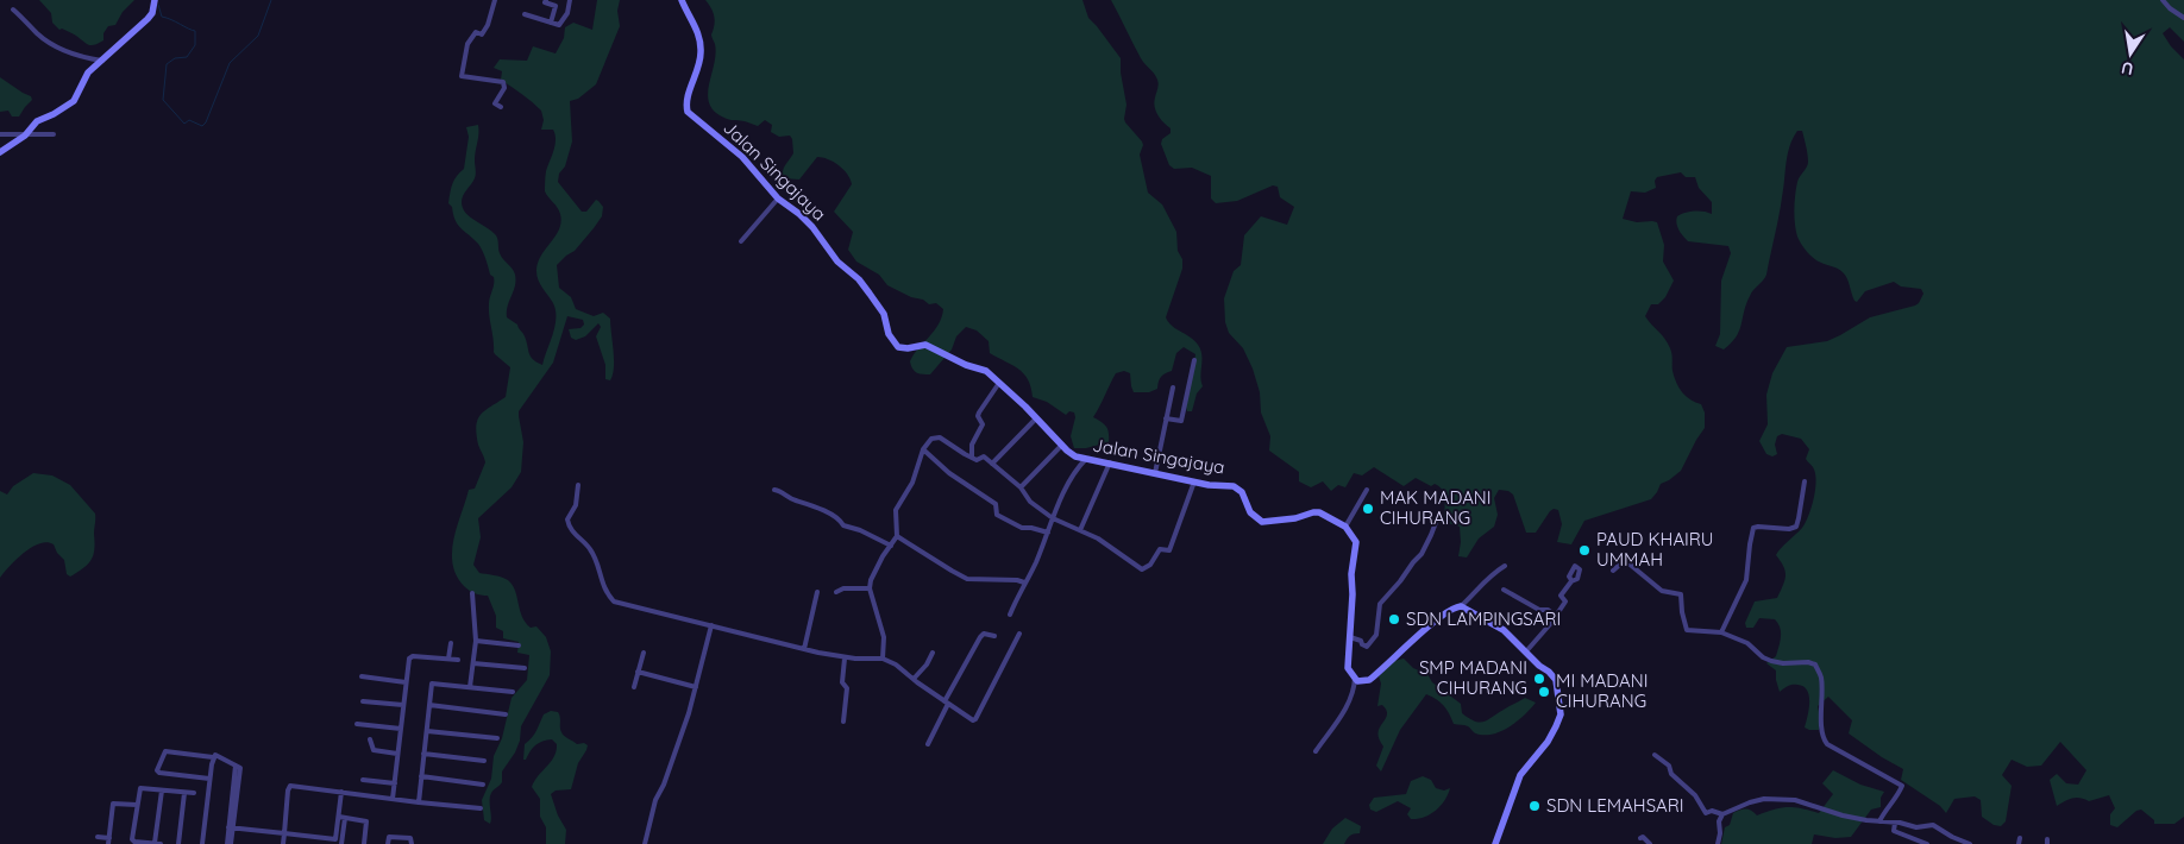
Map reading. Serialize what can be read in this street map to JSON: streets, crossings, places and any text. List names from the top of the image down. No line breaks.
{"streets":{"street":["Jalan Singajaya"]},"places":["MAK MADANI CIHURANG","PAUD KHAIRU UMMAH","SDN LAMPINGSARI","SMP MADANI CIHURANG","MI MADANI CIHURANG","SDN LEMAHSARI"],"north":"bottom"}
